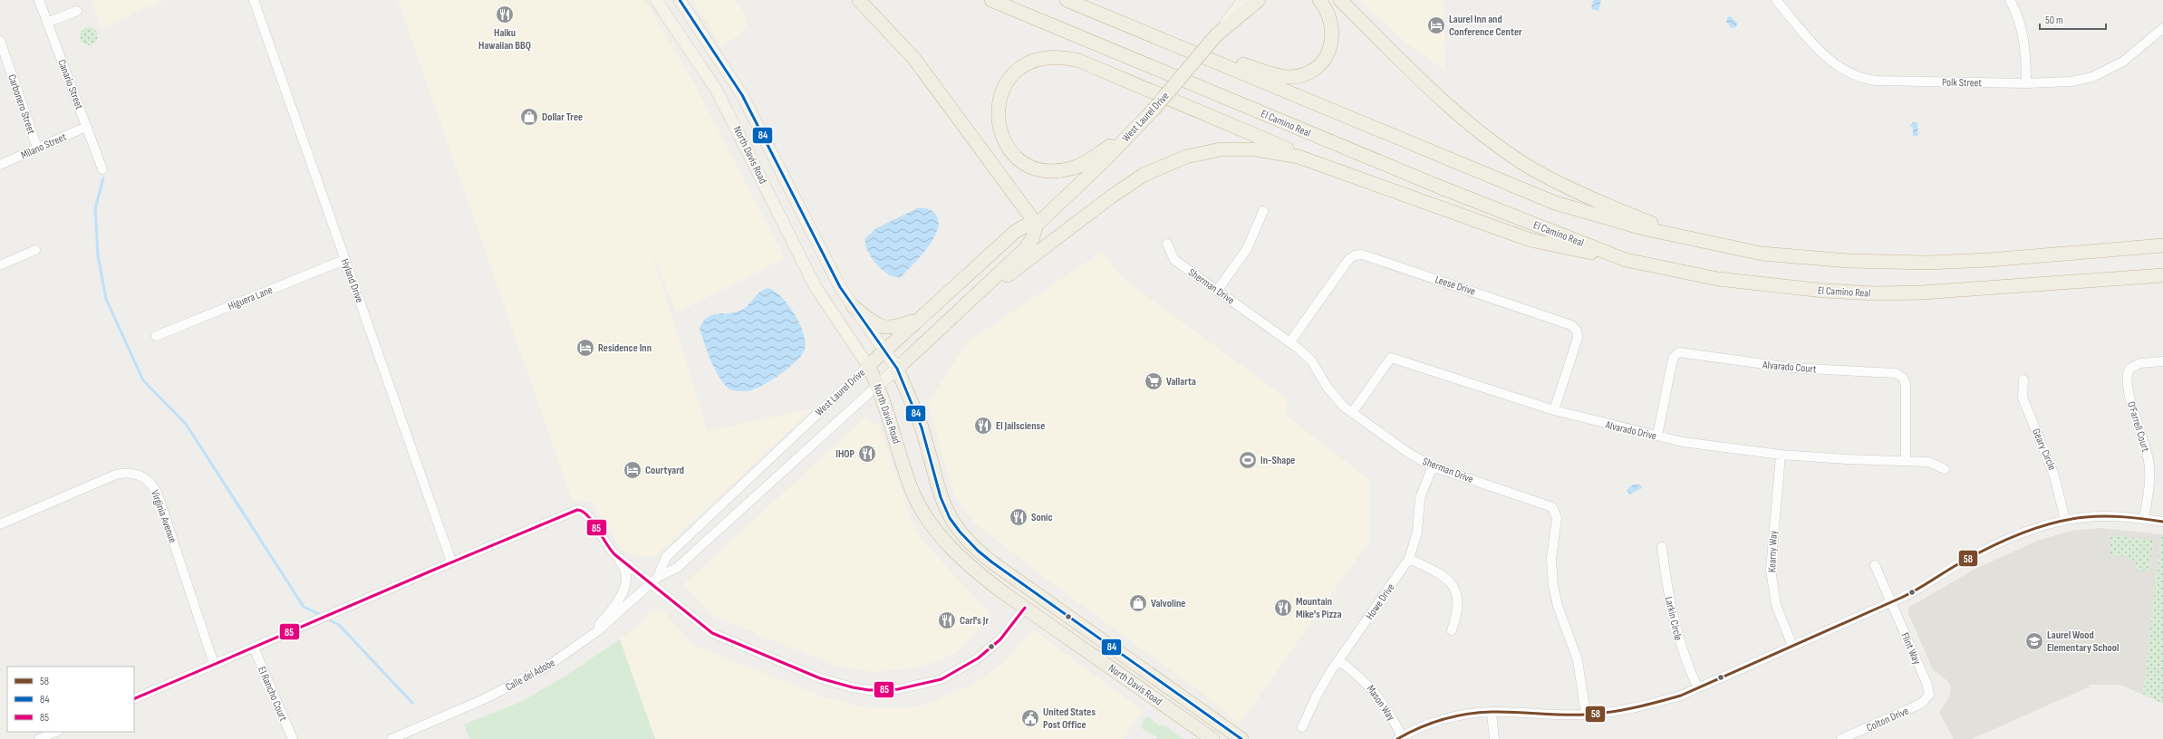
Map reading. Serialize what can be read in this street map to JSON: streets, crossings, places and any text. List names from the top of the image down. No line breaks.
{"streets":{"highway":["West Laurel Drive","El Camino Real","North Davis Road"],"street":["Polk Street","Canario Street","Carbonero Street","Milano Street","Hyland Drive","Leese Drive","Sherman Drive","Higuera Lane","Alvarado Court","O'Farrell Court","Alvarado Drive","Geary Circle","Virginia Avenue","Kearny Way","Howe Drive","Larkin Circle","Flint Way","Calle del Adobe","El Rancho Court","Mason Way","Colton Drive"]},"crossings":[["Canario Street","Milano Street"],["Carbonero Street","Milano Street"],["West Laurel Drive","North Davis Road"],["West Laurel Drive","Calle del Adobe"],["Hyland Drive","Higuera Lane"],["Leese Drive","Sherman Drive"],["Leese Drive","Alvarado Drive"],["Sherman Drive","Alvarado Drive"],["Sherman Drive","Howe Drive"],["Alvarado Court","Alvarado Drive"],["Alvarado Drive","Kearny Way"],["Howe Drive","Mason Way"],["Flint Way","Colton Drive"]],"places":{"restaurant":["Haiku Hawaiian BBQ","El Jailsciense","IHOP","Sonic","Mountain Mike's Pizza","Carl's Jr"],"hotel":["Laurel Inn and Conference Center","Residence Inn","Courtyard"],"shop":["Dollar Tree","Valvoline"],"supermarket":["Vallarta"],"sports":["In-Shape"],"school or university":["Laurel Wood Elementary School"],"public building":["United States Post Office"]},"lines":["transit line 84","transit line 85","transit line 58"],"legend":["58","84","85"],"scale_bar":"50 m"}
